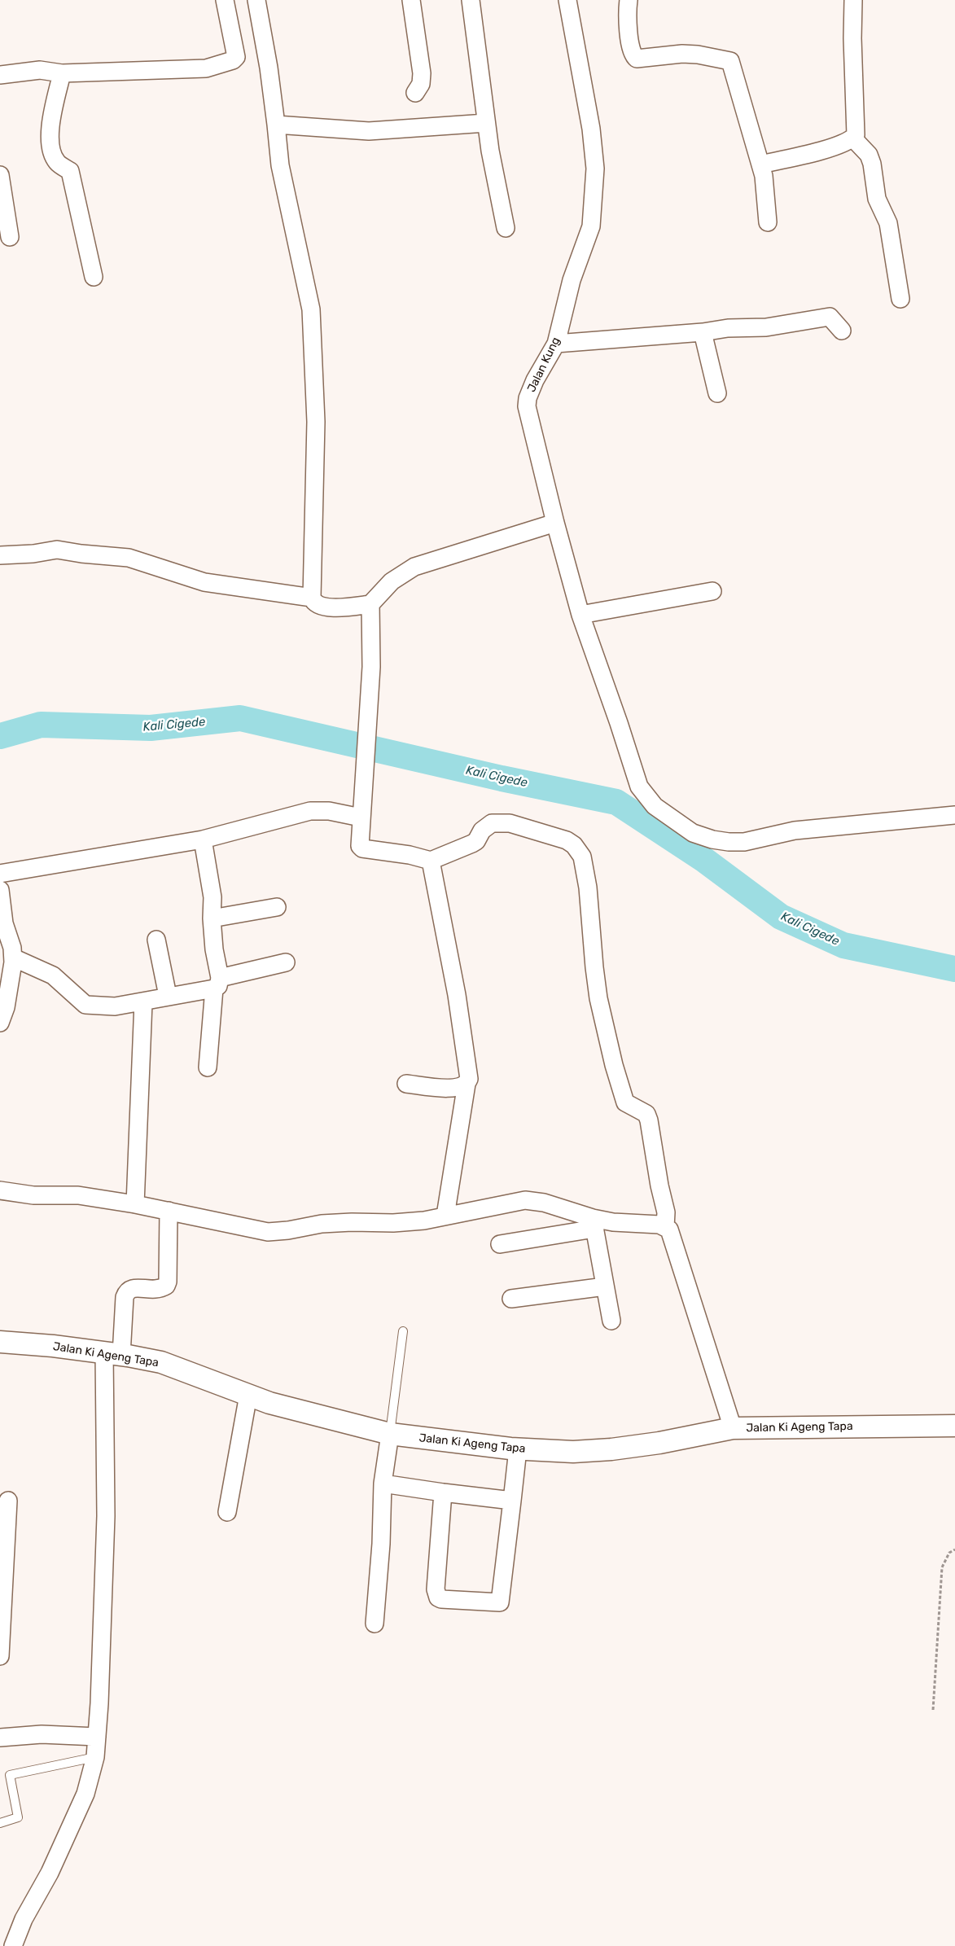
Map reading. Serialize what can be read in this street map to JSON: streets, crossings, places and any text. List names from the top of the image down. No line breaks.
{"streets":{"street":["Jalan Kung","Jalan Ki Ageng Tapa"]},"water":["Kali Cigede"]}
